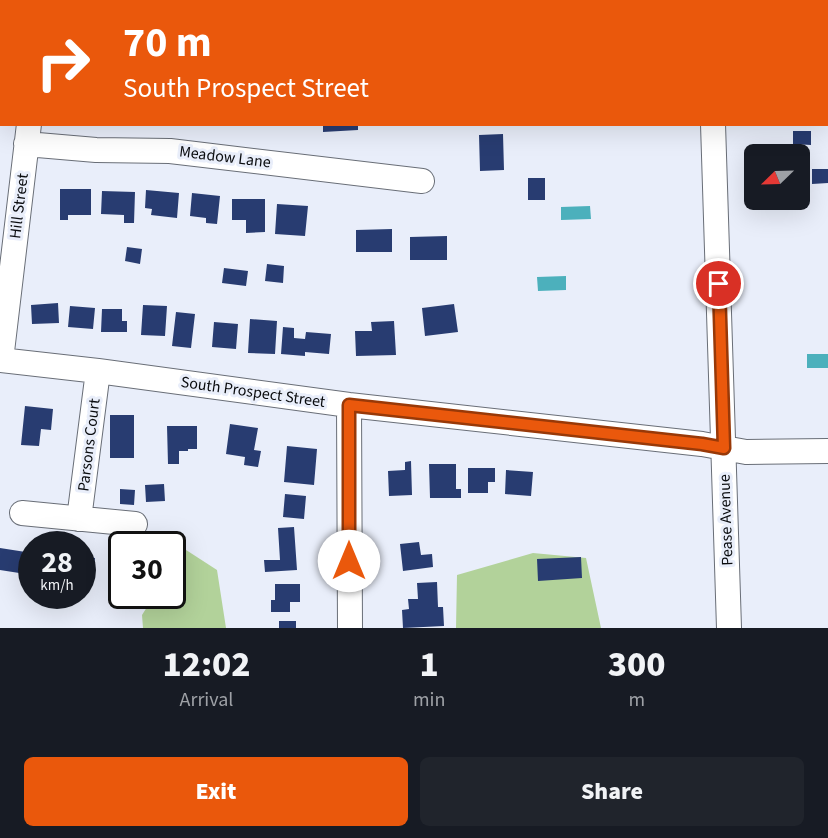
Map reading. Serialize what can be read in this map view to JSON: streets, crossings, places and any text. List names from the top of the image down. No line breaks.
{"streets":{"street":["Meadow Lane","Hill Street","South Prospect Street","Parsons Court","Pease Avenue"]},"crossings":[["Meadow Lane","Hill Street"],["Hill Street","South Prospect Street"],["South Prospect Street","Parsons Court"],["South Prospect Street","Pease Avenue"]],"north":"bottom left","page":{"turn":["70 m","South Prospect Street"],"speed":"28 km/h","limit":"30","eta":["12:02","Arrival","1","min","300","m"],"buttons":["Exit","Share"]}}
